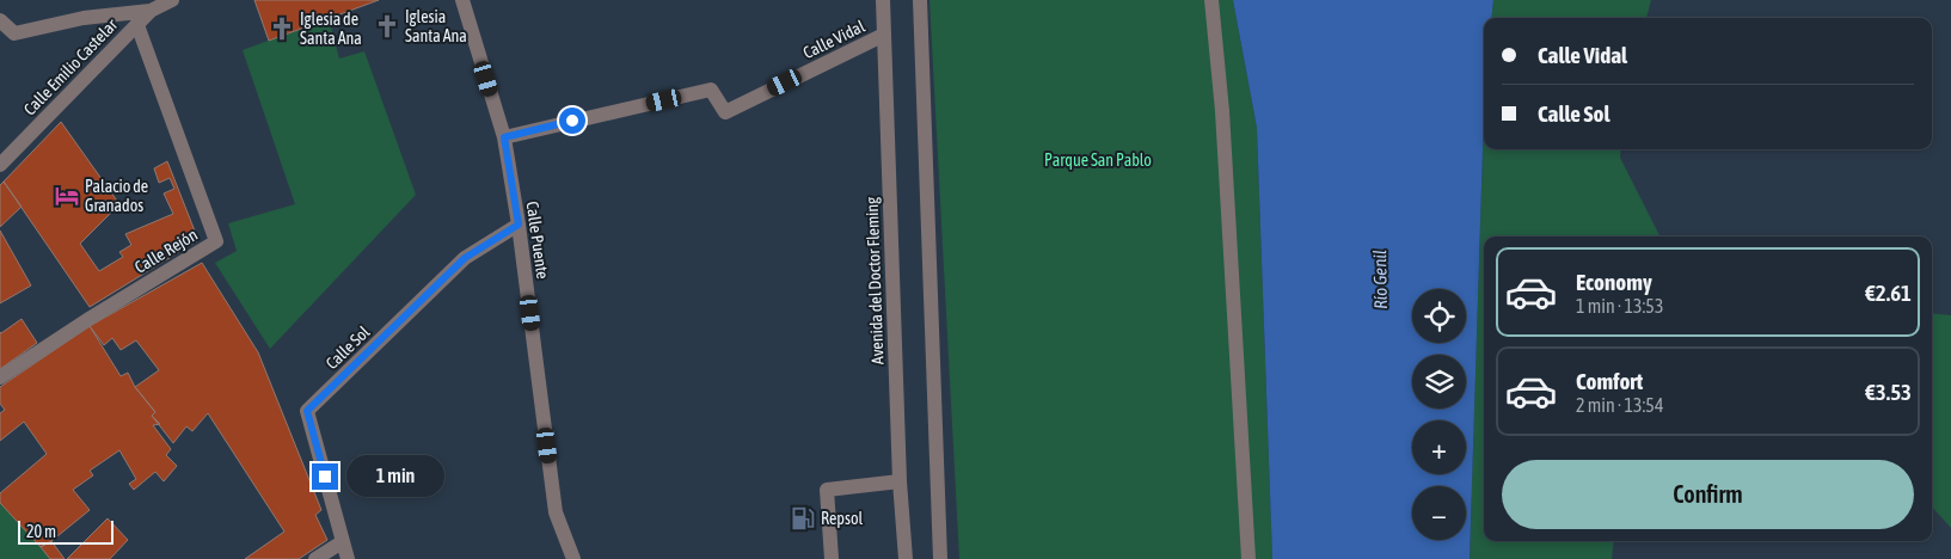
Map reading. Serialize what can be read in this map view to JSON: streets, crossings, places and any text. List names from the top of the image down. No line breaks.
{"streets":{"street":["Calle Vidal","Calle Emilio Castelar","Calle Puente","Calle Rejón","Avenida del Doctor Fleming","Calle Sol"]},"crossings":[["Calle Vidal","Calle Puente"],["Calle Vidal","Avenida del Doctor Fleming"],["Calle Emilio Castelar","Calle Rejón"],["Calle Puente","Calle Sol"]],"water":["Río Genil"],"parks":["Parque San Pablo"],"places":{"church":["Iglesia Santa Ana","Iglesia de Santa Ana"],"hotel":["Palacio de Granados"],"fuel station":["Repsol"]},"scale_bar":"20 m","page":{"banner":["Calle Vidal","Calle Sol"],"list":[{"name":"Economy","note":"1 min · 13:53","value":"€2.61"},{"name":"Comfort","note":"2 min · 13:54","value":"€3.53"}],"map_buttons":["+","−"],"buttons":"Confirm","bubble":"1 min","scale":"20 m"}}
